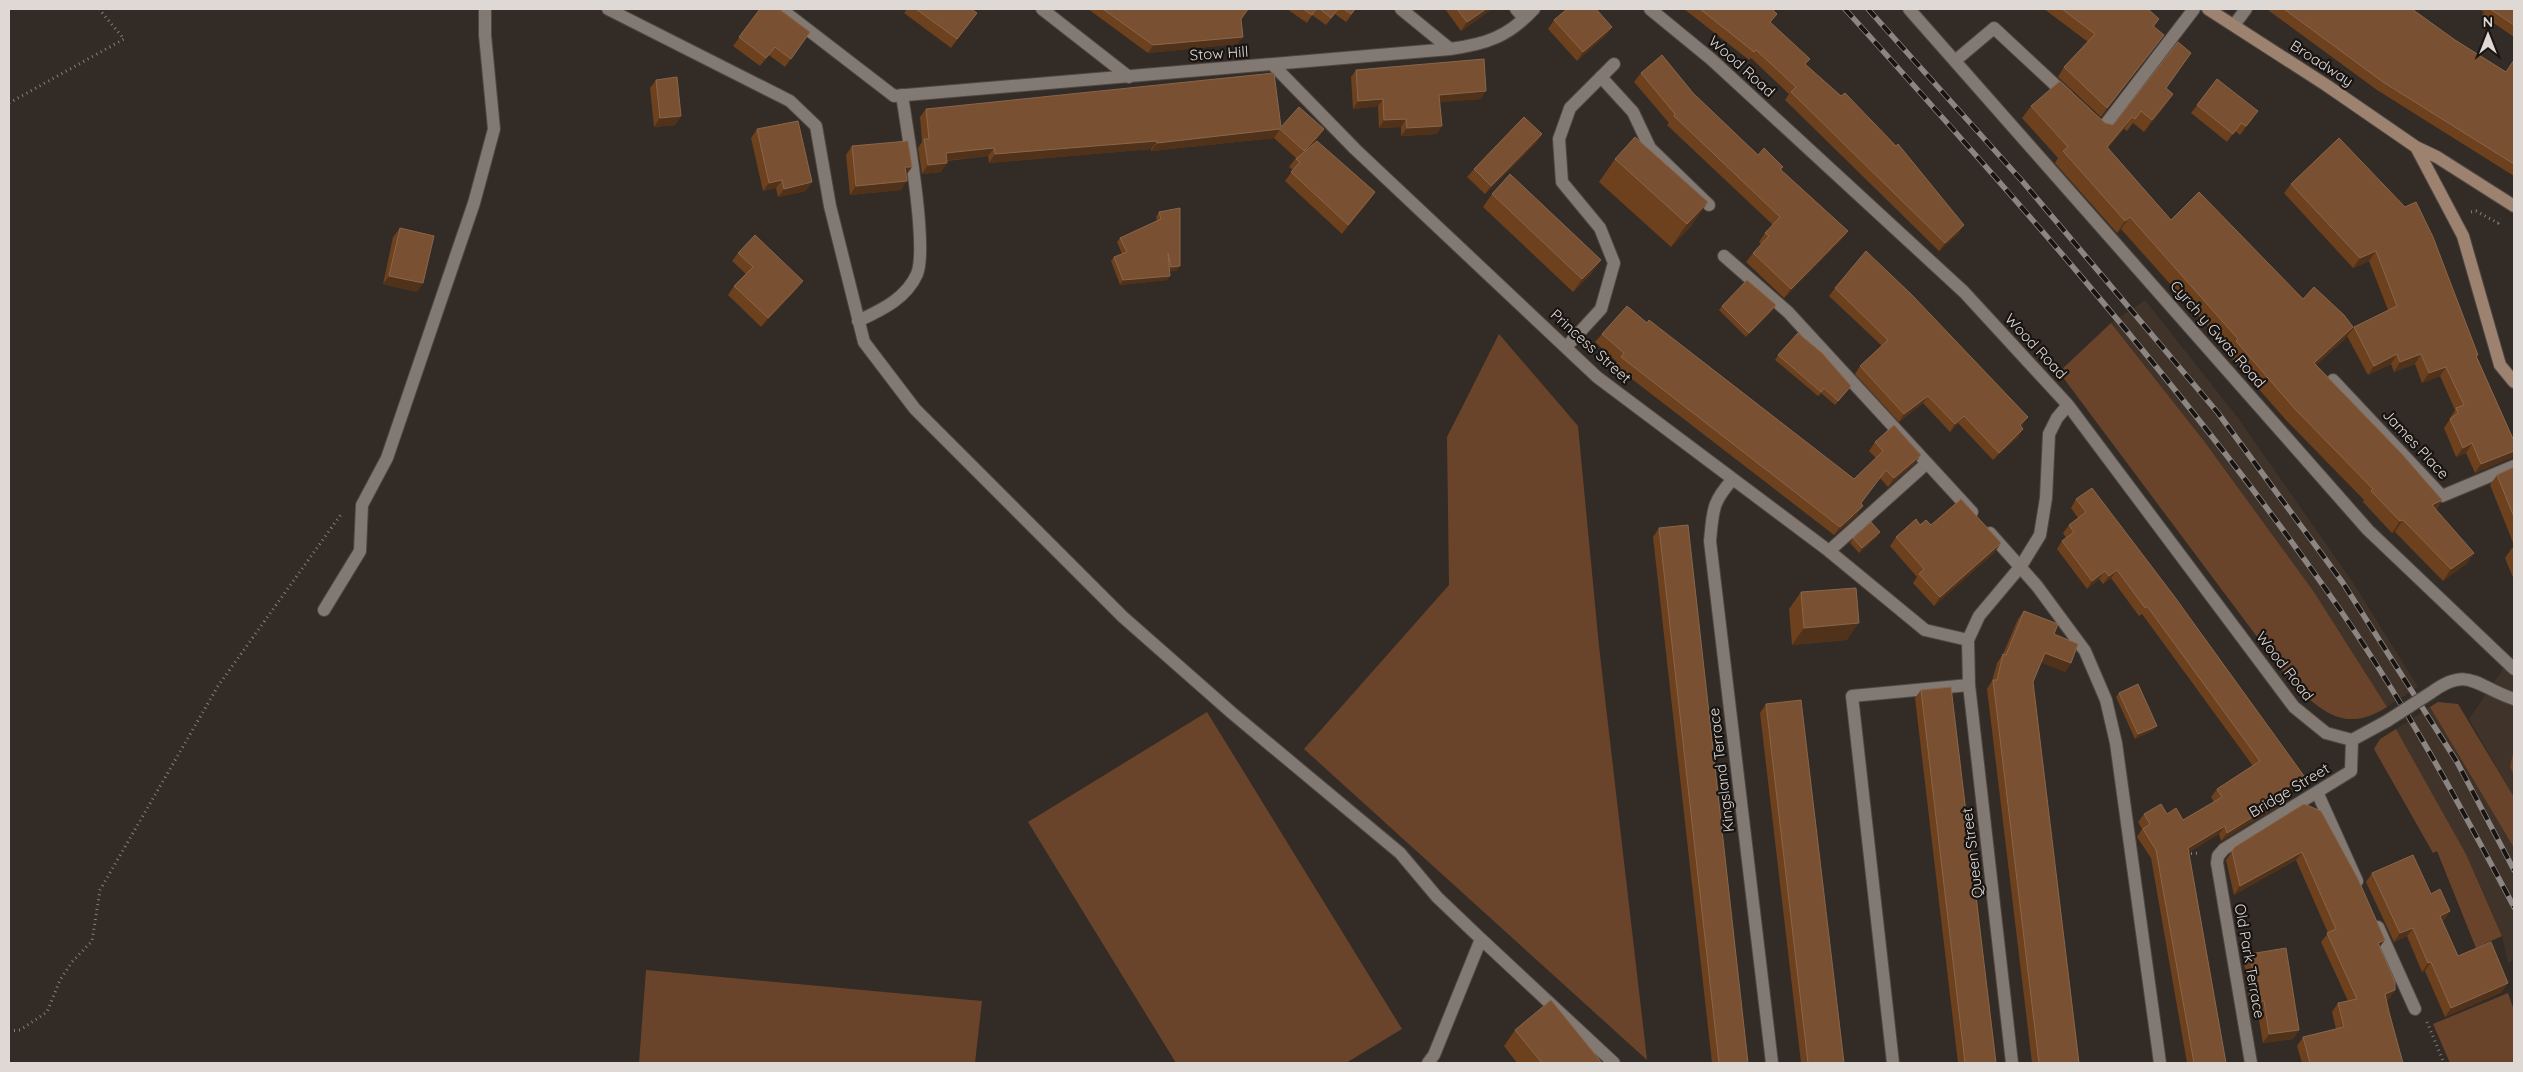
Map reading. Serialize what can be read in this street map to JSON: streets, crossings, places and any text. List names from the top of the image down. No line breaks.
{"streets":{"main road":["Broadway"],"street":["Stow Hill","Wood Road","Cyrch y Gwas Road","Princess Street","James Place","Kingsland Terrace","Bridge Street","Queen Street","Old Park Terrace"]},"crossings":[["Stow Hill","Princess Street"],["Wood Road","Bridge Street"],["Princess Street","Kingsland Terrace"],["Princess Street","Queen Street"],["Bridge Street","Old Park Terrace"]],"north":"top"}
